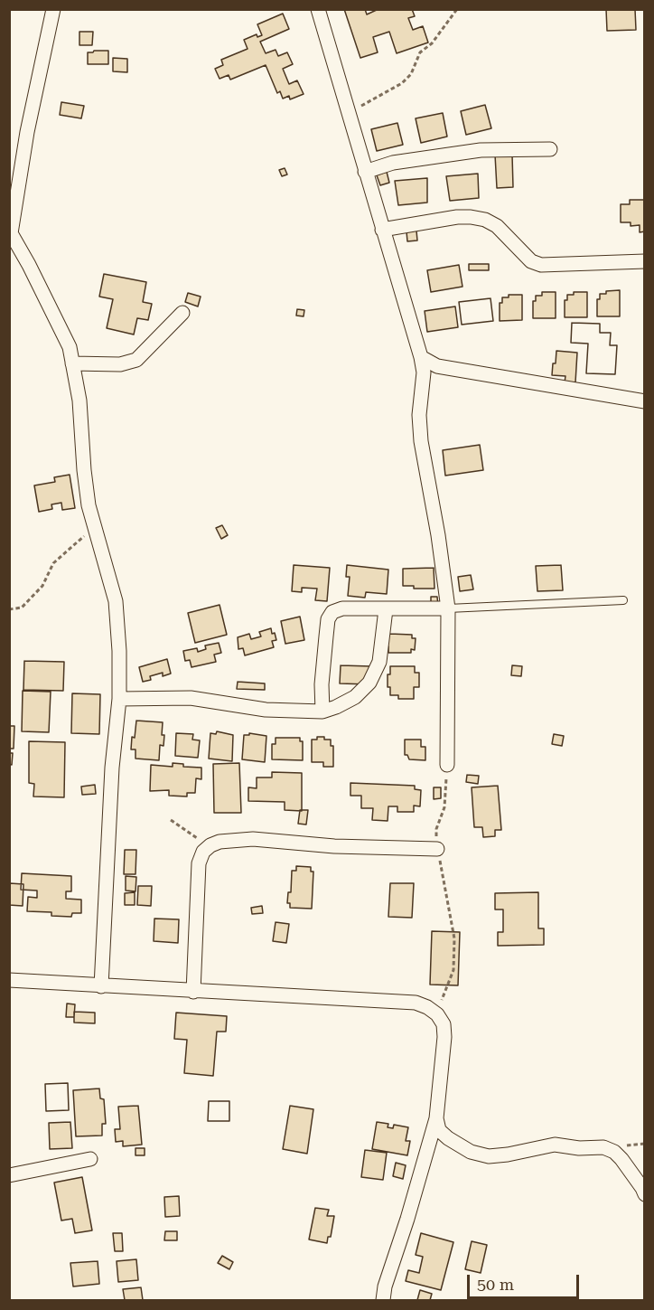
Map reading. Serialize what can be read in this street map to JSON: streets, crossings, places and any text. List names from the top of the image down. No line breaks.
{"scale_bar":"50 m"}
